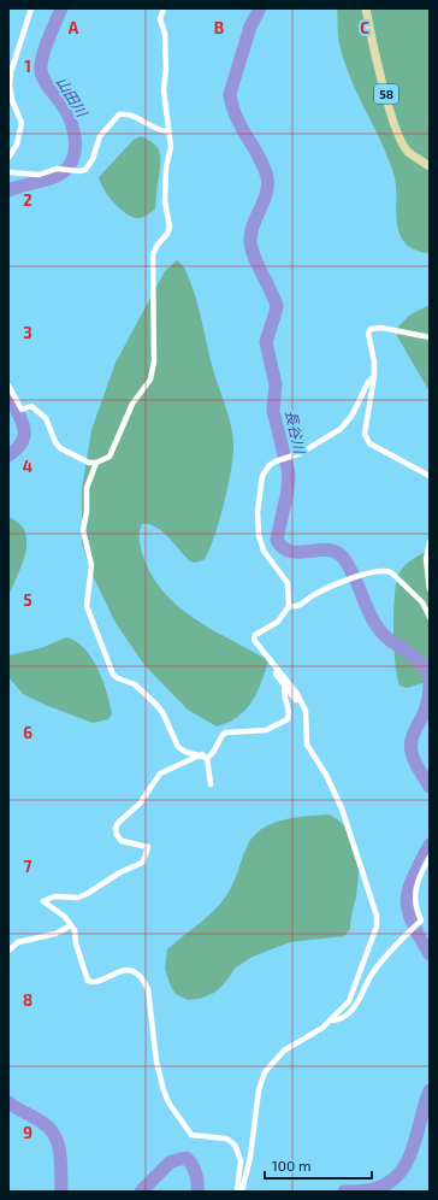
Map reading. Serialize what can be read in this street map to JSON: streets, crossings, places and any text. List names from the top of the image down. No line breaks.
{"streets":{"main road":["58"]},"water":["山田川","長谷川"],"scale_bar":"100 m","grid":{"columns":["A","B","C"],"rows":["1","2","3","4","5","6","7","8","9"]}}
